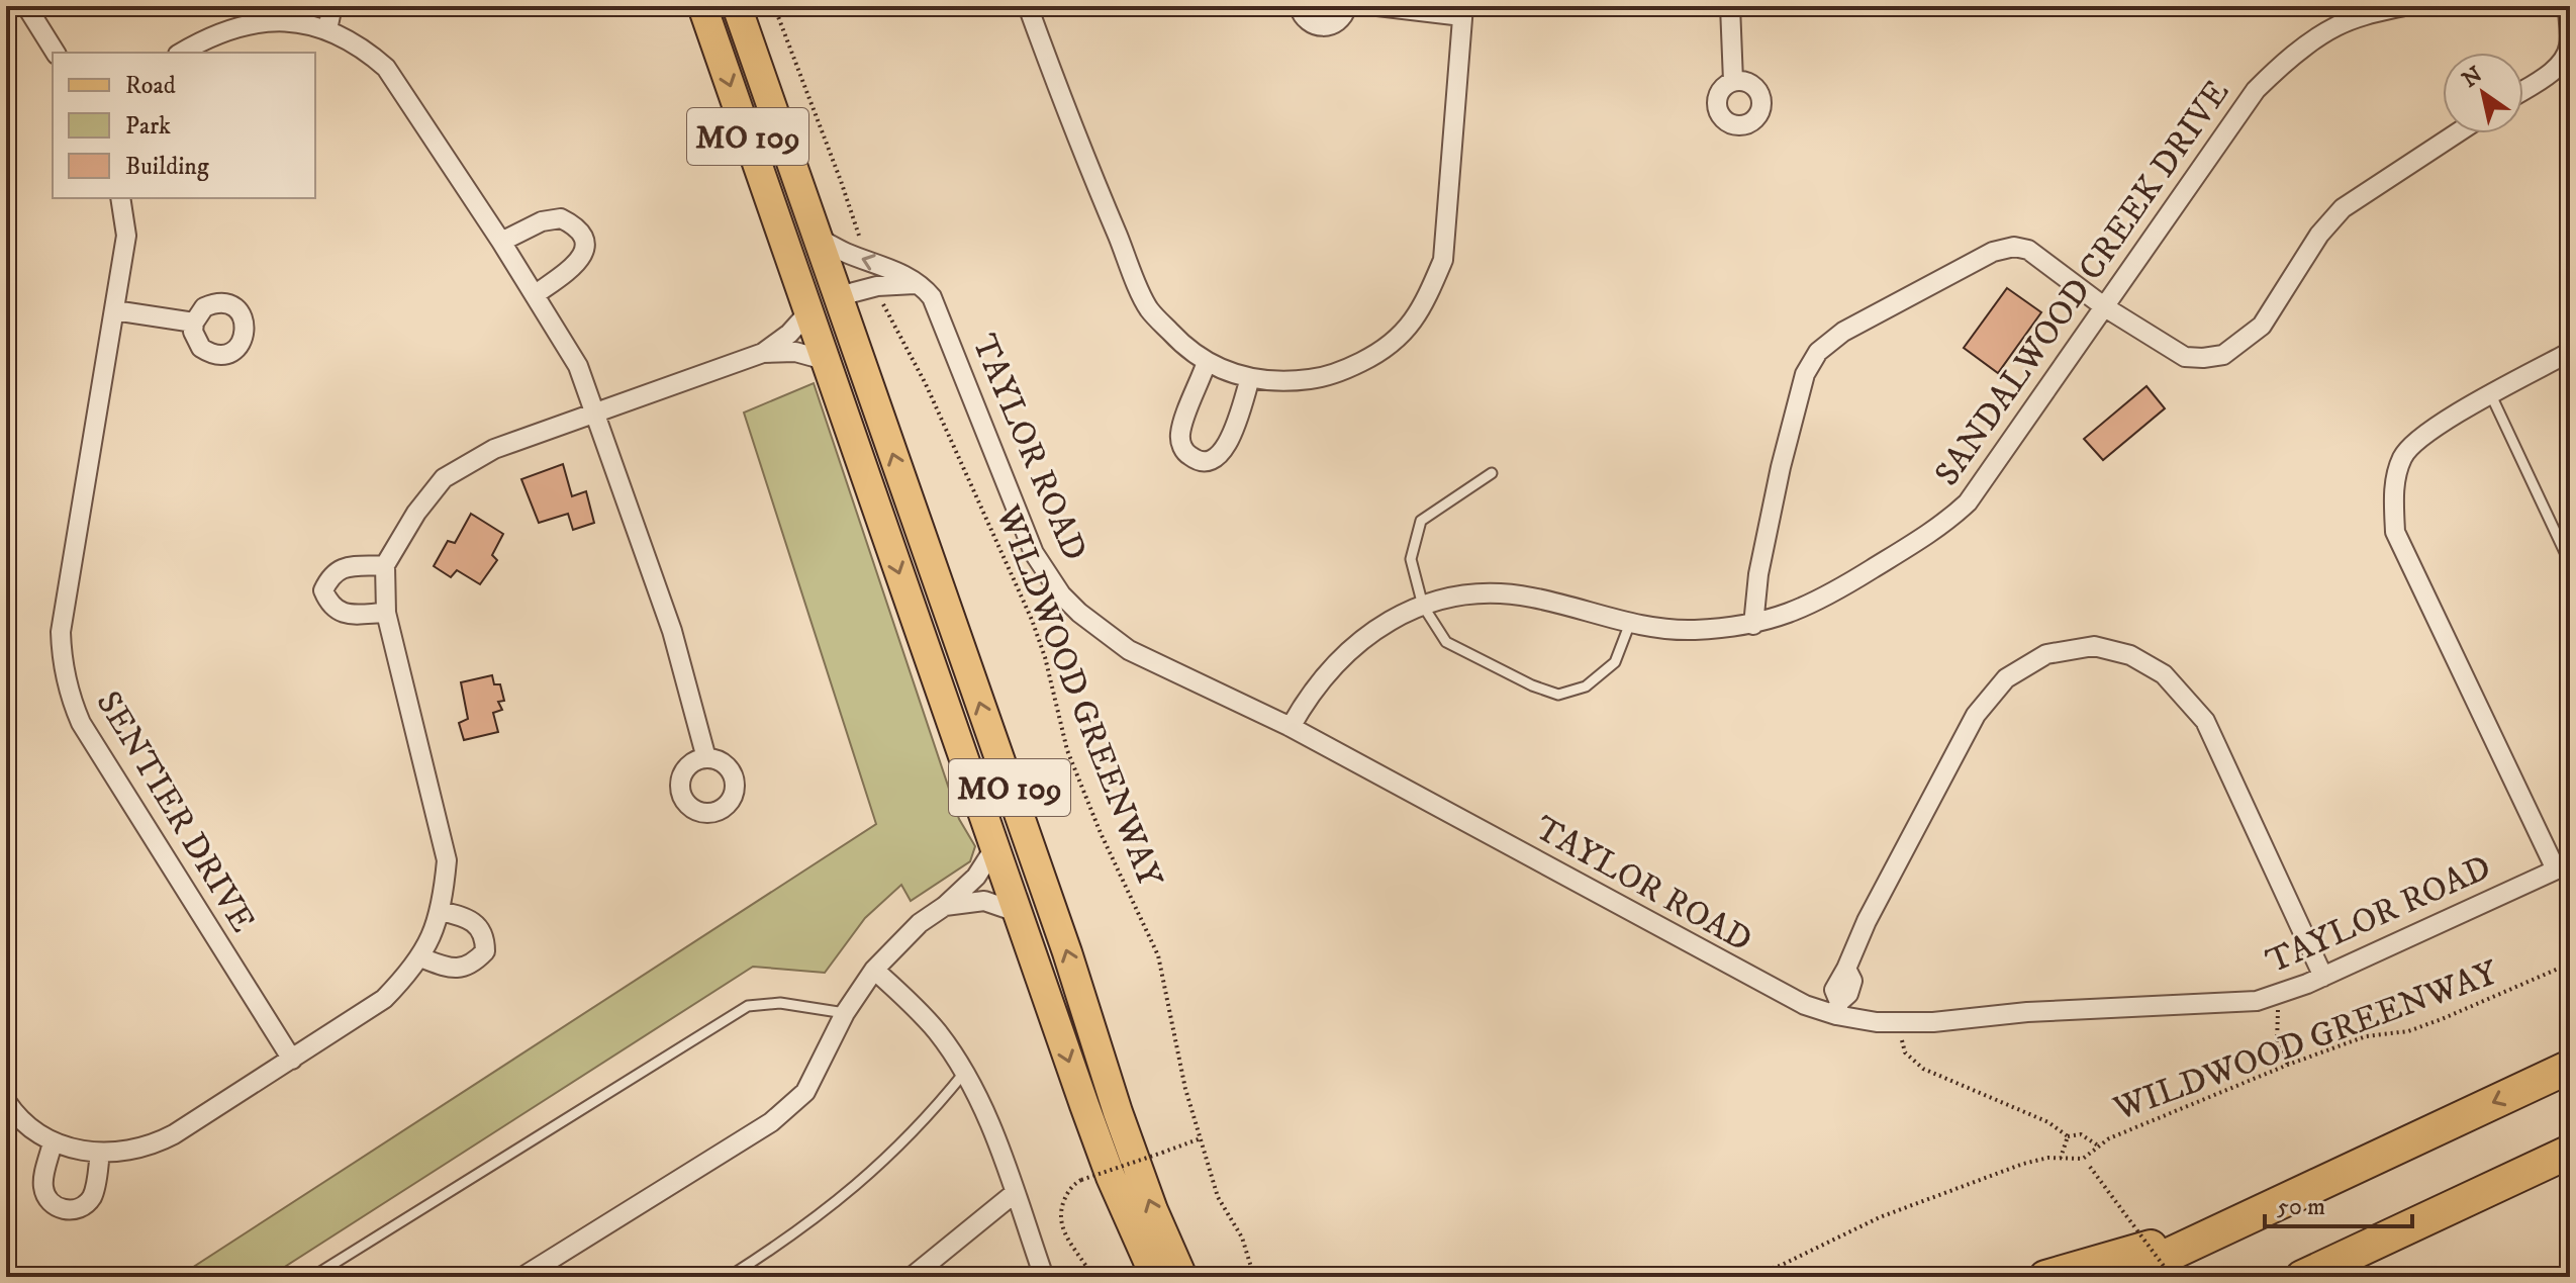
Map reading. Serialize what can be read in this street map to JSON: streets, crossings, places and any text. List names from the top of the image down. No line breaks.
{"streets":{"main road":["MO 109"],"street":["SANDALWOOD CREEK DRIVE","TAYLOR ROAD","SENTIER DRIVE"],"path":["WILDWOOD GREENWAY"]},"crossings":[["MO 109","TAYLOR ROAD"],["SANDALWOOD CREEK DRIVE","TAYLOR ROAD"]],"legend":["Road","Park","Building"],"scale_bar":"50 m","north":"top left"}
